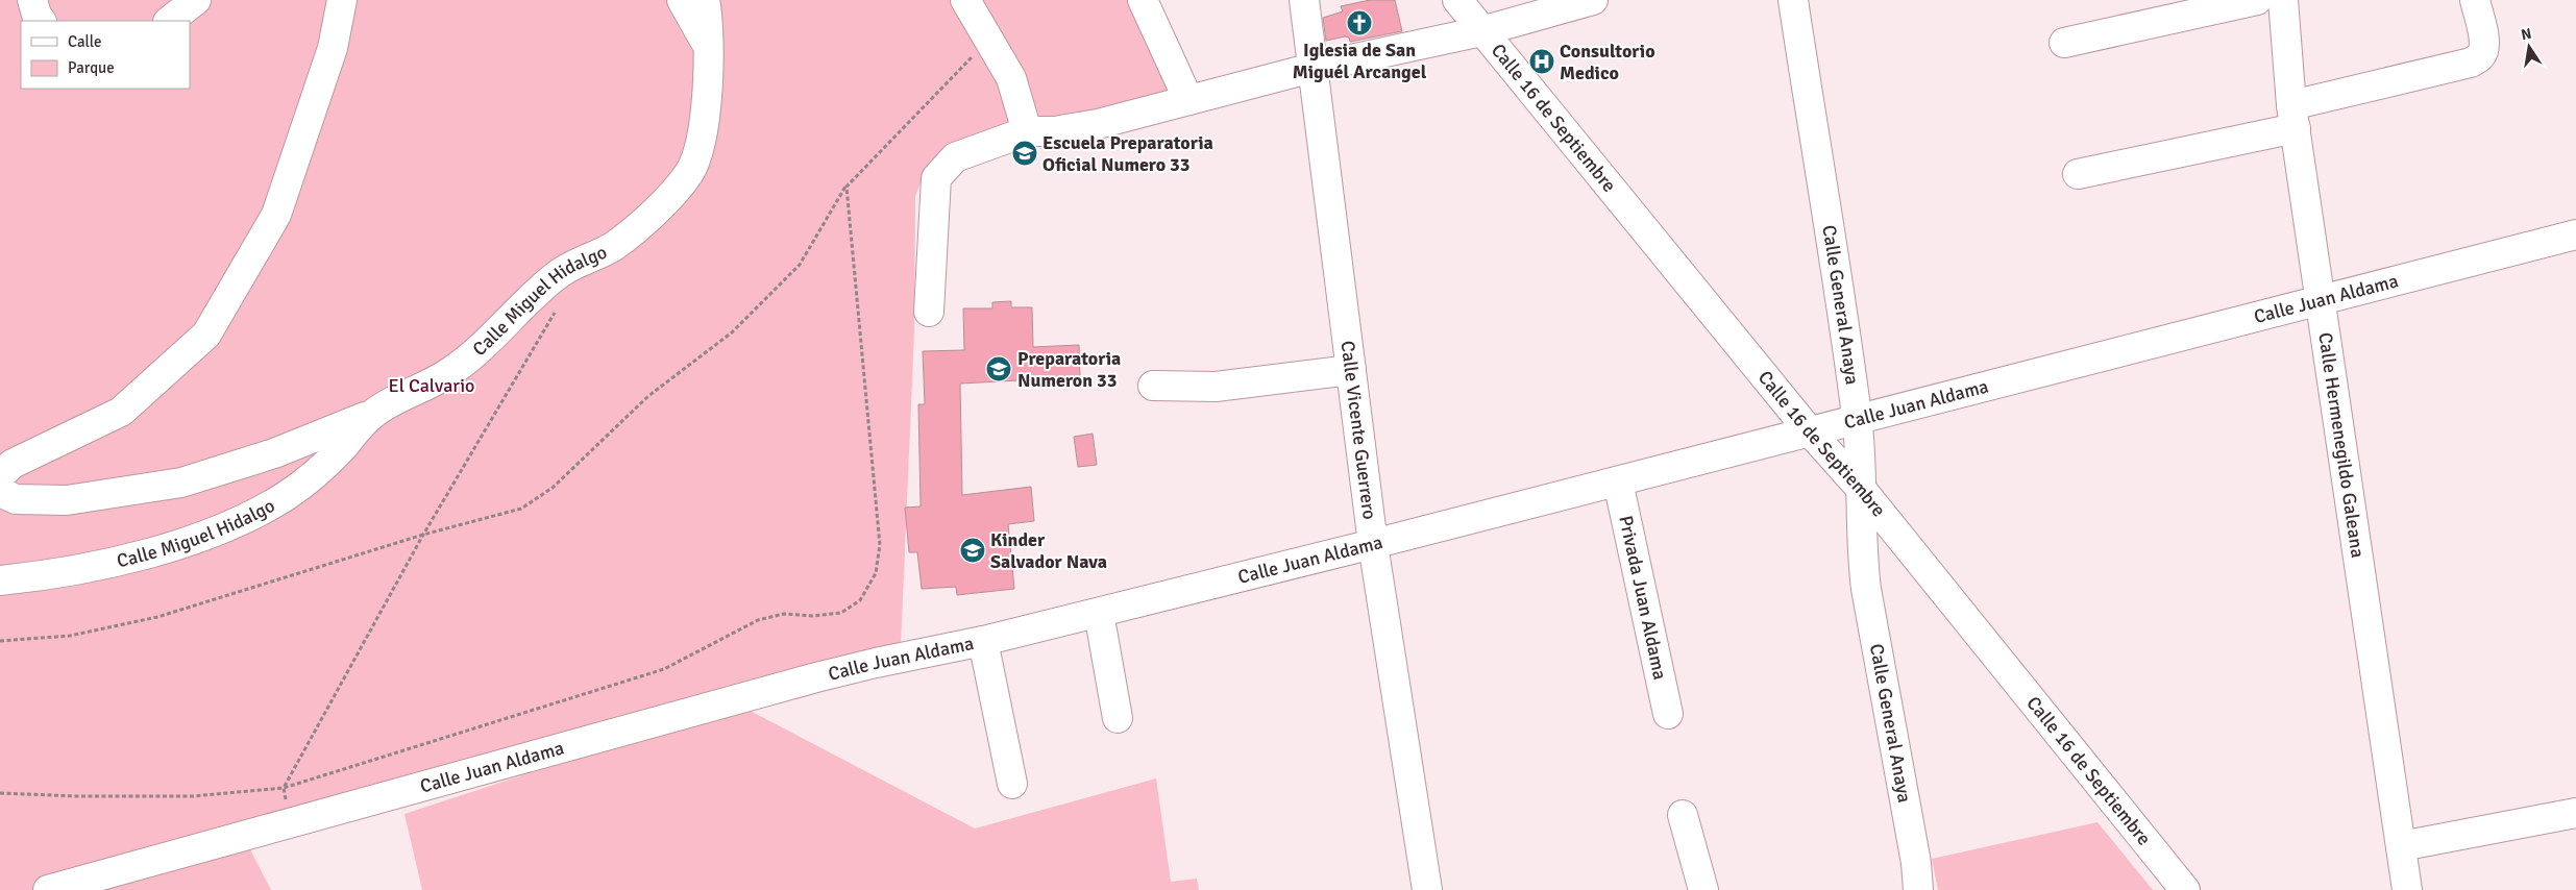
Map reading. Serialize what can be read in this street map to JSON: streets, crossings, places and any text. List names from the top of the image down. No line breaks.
{"streets":{"street":["Calle 16 de Septiembre","Calle Juan Aldama","Calle Miguel Hidalgo","Calle General Anaya","Calle Vicente Guerrero","Calle Hermenegildo Galeana","Privada Juan Aldama"]},"crossings":[["Calle 16 de Septiembre","Calle Juan Aldama"],["Calle 16 de Septiembre","Calle General Anaya"],["Calle Juan Aldama","Calle General Anaya"],["Calle Juan Aldama","Calle Vicente Guerrero"],["Calle Juan Aldama","Calle Hermenegildo Galeana"],["Calle Juan Aldama","Privada Juan Aldama"]],"parks":["El Calvario"],"places":{"church":["Iglesia de San Miguél Arcangel"],"hospital":["Consultorio Medico"],"school or university":["Escuela Preparatoria Oficial Numero 33","Preparatoria Numeron 33","Kinder Salvador Nava"]},"legend":["Calle","Parque"],"north":"top"}
